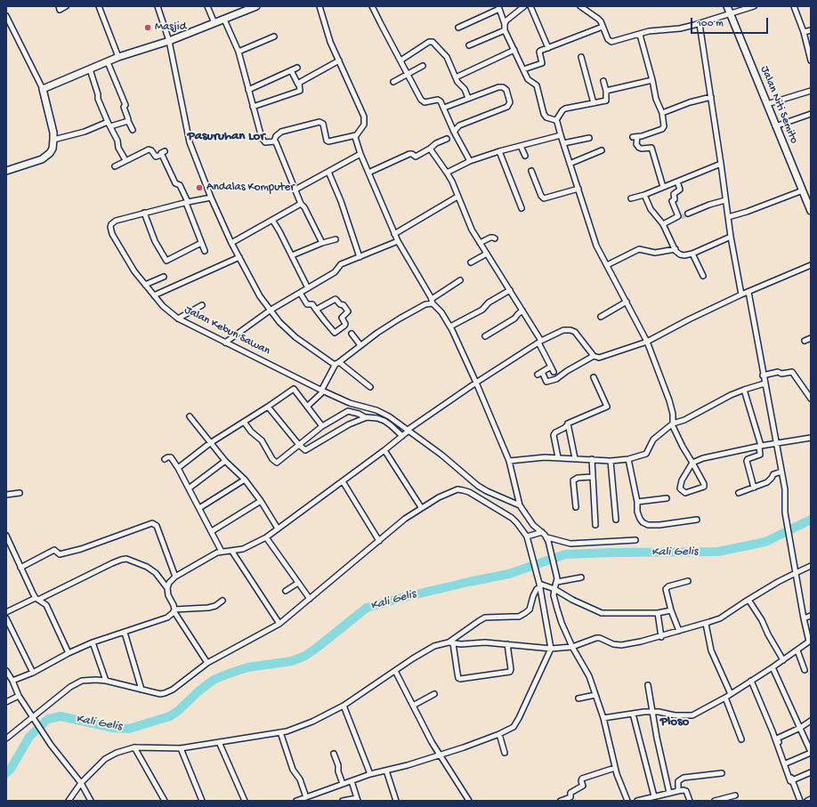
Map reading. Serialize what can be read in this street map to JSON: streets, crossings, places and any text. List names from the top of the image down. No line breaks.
{"streets":{"street":["Jalan Niti Semito","Jalan Kebun Sawan"]},"districts":["Pasuruhan Lor","Ploso"],"water":["Kali Gelis"],"places":["Masjid","Andalas Komputer"],"scale_bar":"100 m"}
